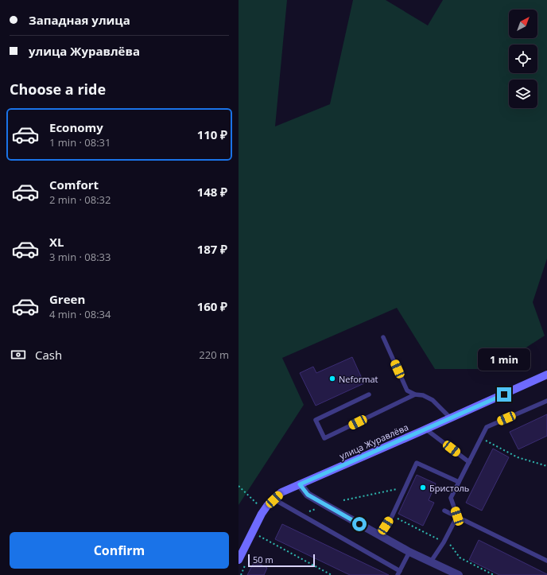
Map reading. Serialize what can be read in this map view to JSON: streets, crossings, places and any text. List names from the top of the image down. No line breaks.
{"streets":{"street":["улица Журавлёва"]},"places":["Neformat","Бристоль"],"scale_bar":"50 m","north":"top right","page":{"banner":["Западная улица","улица Журавлёва"],"heading":"Choose a ride","list":[{"name":"Economy","note":"1 min · 08:31","value":"110 ₽"},{"name":"Comfort","note":"2 min · 08:32","value":"148 ₽"},{"name":"XL","note":"3 min · 08:33","value":"187 ₽"},{"name":"Green","note":"4 min · 08:34","value":"160 ₽"}],"pay":["Cash","220 m"],"bubble":"1 min","buttons":"Confirm","scale":"50 m"}}
